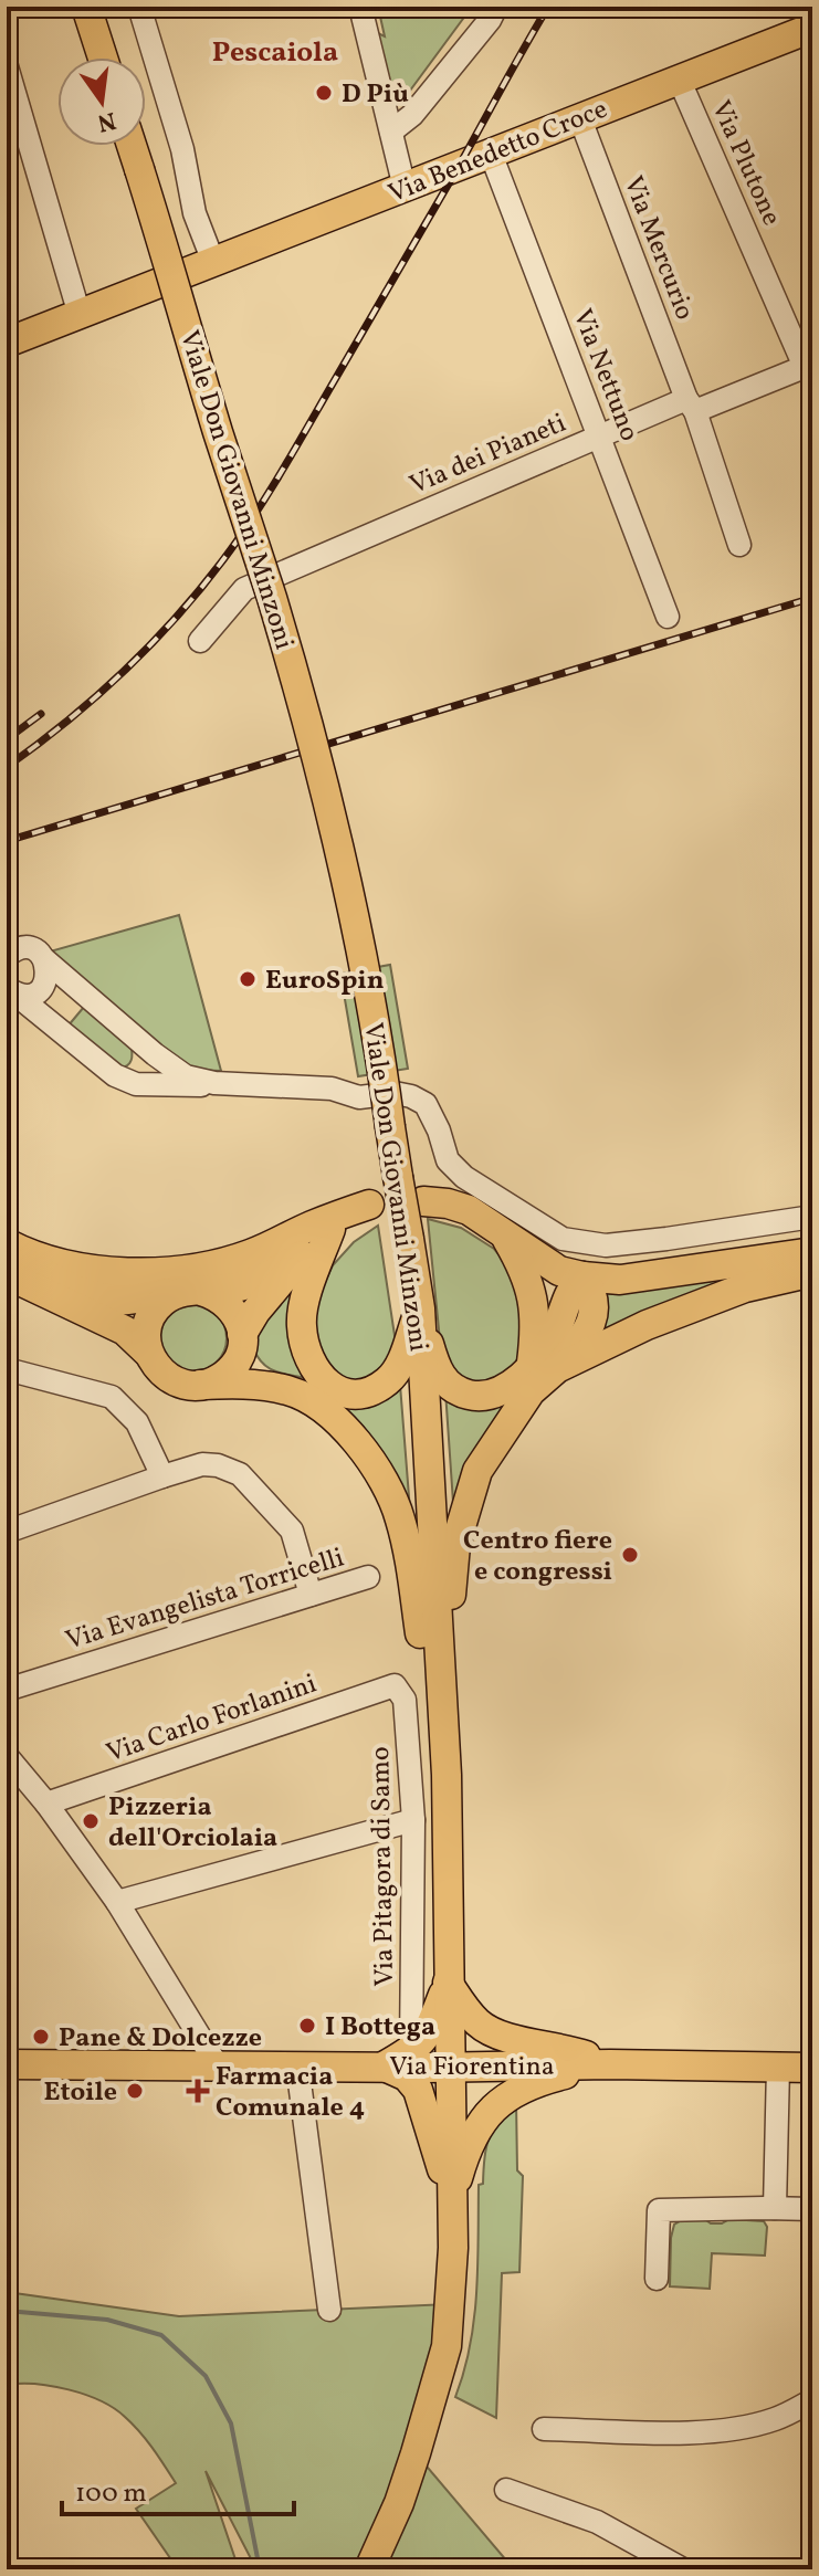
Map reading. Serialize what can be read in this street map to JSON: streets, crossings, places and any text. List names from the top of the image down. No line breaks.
{"streets":{"main road":["Via Benedetto Croce","Viale Don Giovanni Minzoni","Via Fiorentina"],"street":["Via Plutone","Via Mercurio","Via Nettuno","Via dei Pianeti","Via Evangelista Torricelli","Via Carlo Forlanini","Via Pitagora di Samo"]},"crossings":[["Via Benedetto Croce","Via Plutone"],["Via Benedetto Croce","Via Mercurio"],["Via Benedetto Croce","Via Nettuno"],["Via Plutone","Via dei Pianeti"],["Via Mercurio","Via dei Pianeti"],["Via Nettuno","Via dei Pianeti"],["Viale Don Giovanni Minzoni","Via Fiorentina"],["Via Carlo Forlanini","Via Pitagora di Samo"]],"districts":["Pescaiola"],"places":{"other":["D Più","EuroSpin","Centro fiere e congressi","Pizzeria dell'Orciolaia","I Bottega","Pane & Dolcezze","Etoile"],"health":["Farmacia Comunale 4"]},"scale_bar":"100 m","north":"bottom"}
